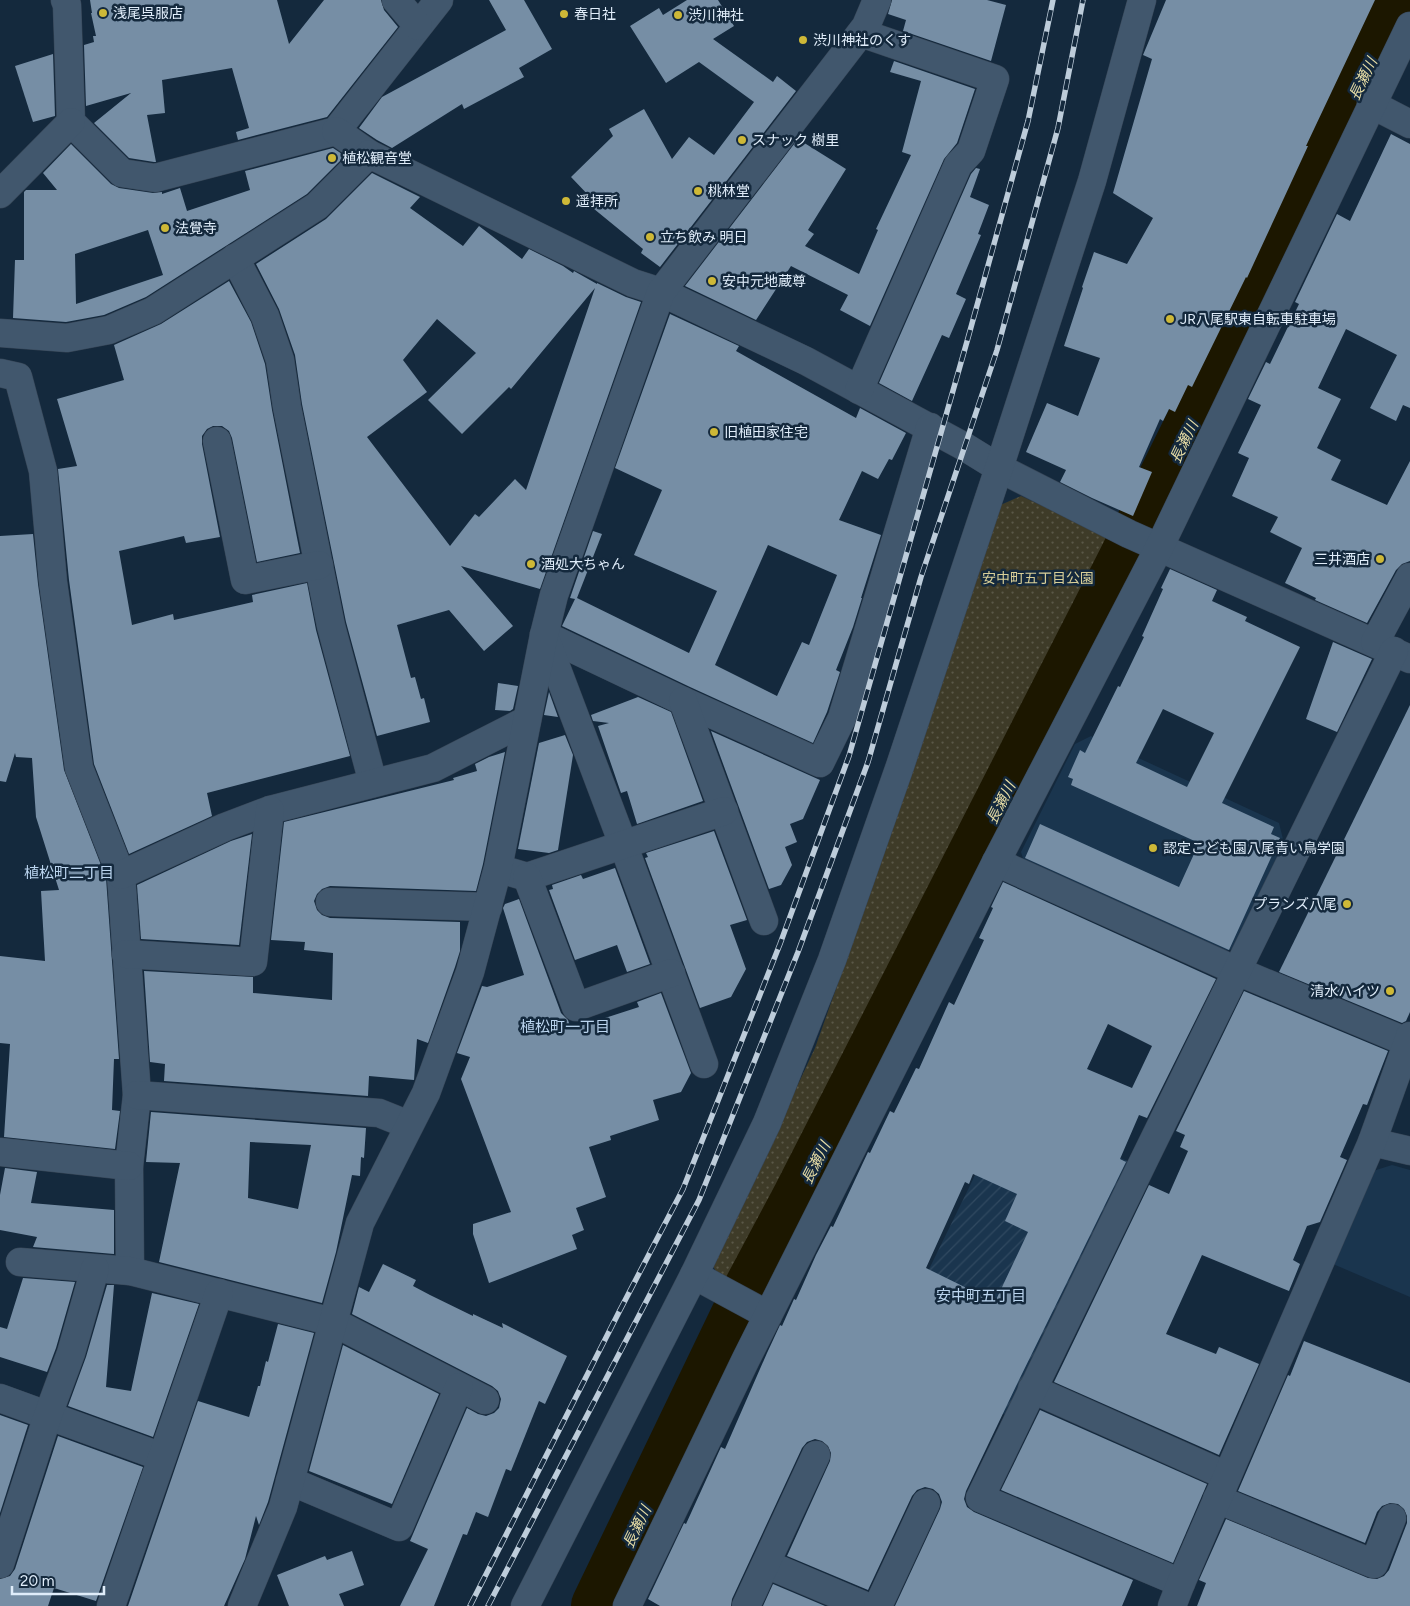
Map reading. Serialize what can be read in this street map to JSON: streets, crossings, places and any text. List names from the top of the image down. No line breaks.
{"districts":["植松町二丁目","植松町一丁目","安中町五丁目"],"water":["長瀬川"],"parks":["安中町五丁目公園"],"places":["浅尾呉服店","春日社","渋川神社","渋川神社のくす","スナック 樹里","植松観音堂","桃林堂","遥拝所","法覺寺","立ち飲み 明日","安中元地蔵尊","JR八尾駅東自転車駐車場","旧植田家住宅","三井酒店","酒処大ちゃん","認定こども園八尾青い鳥学園","プランズ八尾","清水ハイツ"],"scale_bar":"20 m"}
